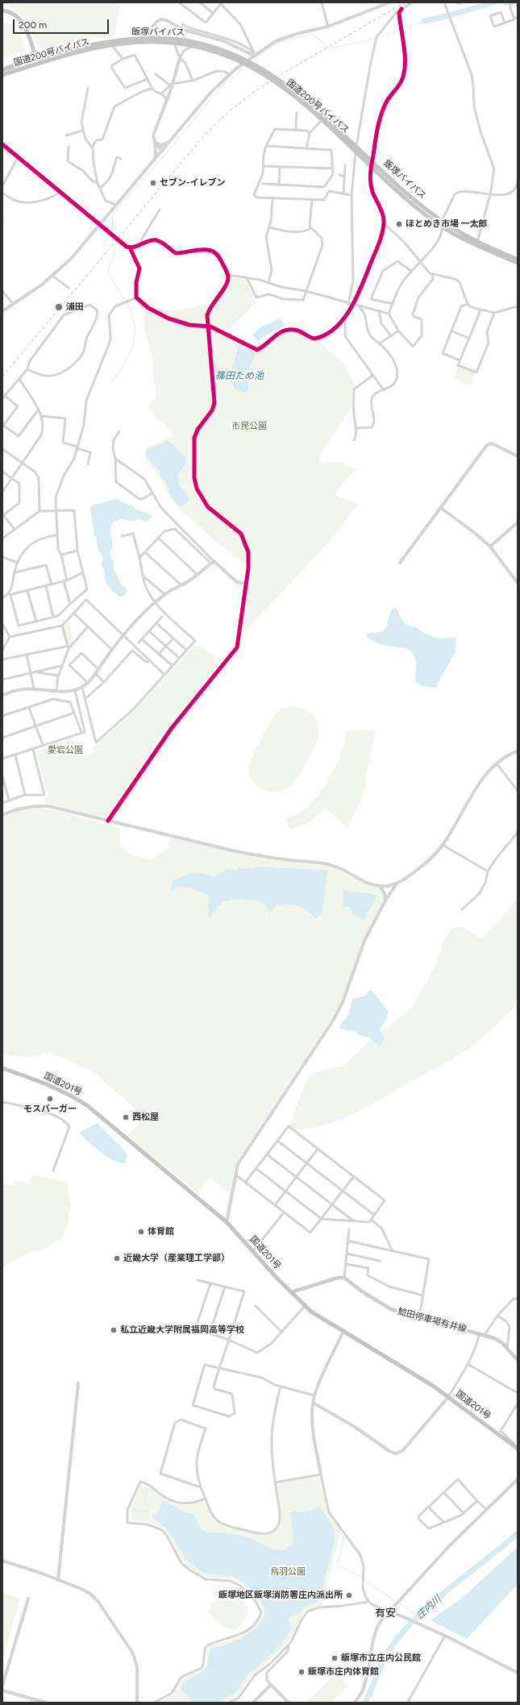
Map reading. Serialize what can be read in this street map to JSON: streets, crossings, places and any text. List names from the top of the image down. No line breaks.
{"streets":{"highway":["飯塚バイパス","国道200号バイパス","国道201号"],"main road":["鯰田停車場有井線"]},"crossings":[["飯塚バイパス","国道200号バイパス"]],"districts":["有安"],"water":["篠田ため池","庄内川"],"parks":["市民公園","愛宕公園","鳥羽公園"],"places":["セブン-イレブン","ほとめき市場 一太郎","浦田","モスバーガー","西松屋","体育館","近畿大学（産業理工学部）","私立近畿大学附属福岡高等学校","飯塚地区飯塚消防署庄内派出所","飯塚市立庄内公民館","飯塚市庄内体育館"],"scale_bar":"200 m"}
